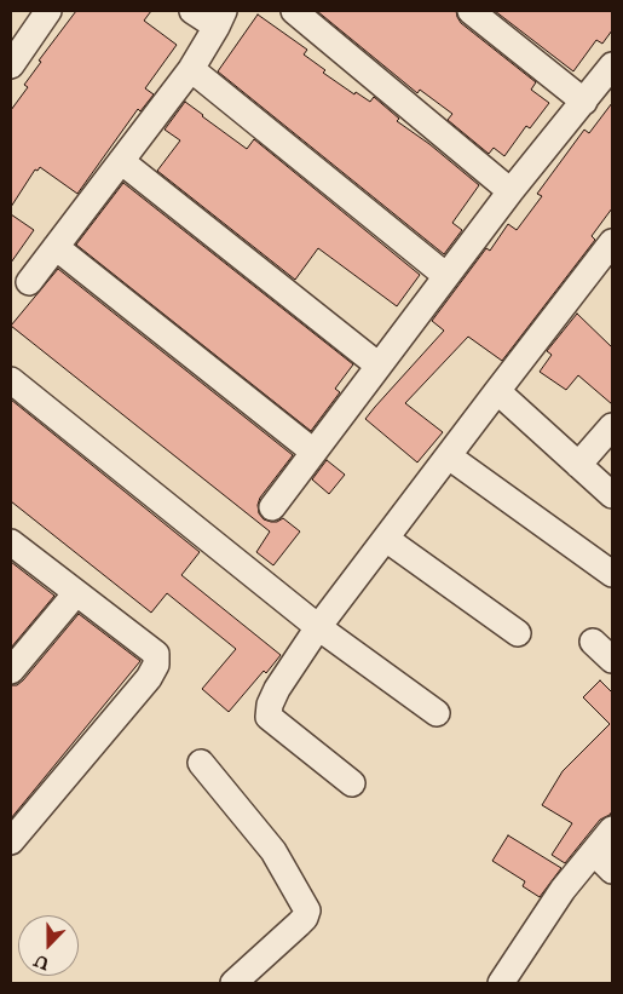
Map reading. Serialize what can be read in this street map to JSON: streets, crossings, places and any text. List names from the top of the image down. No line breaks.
{"north":"bottom"}
